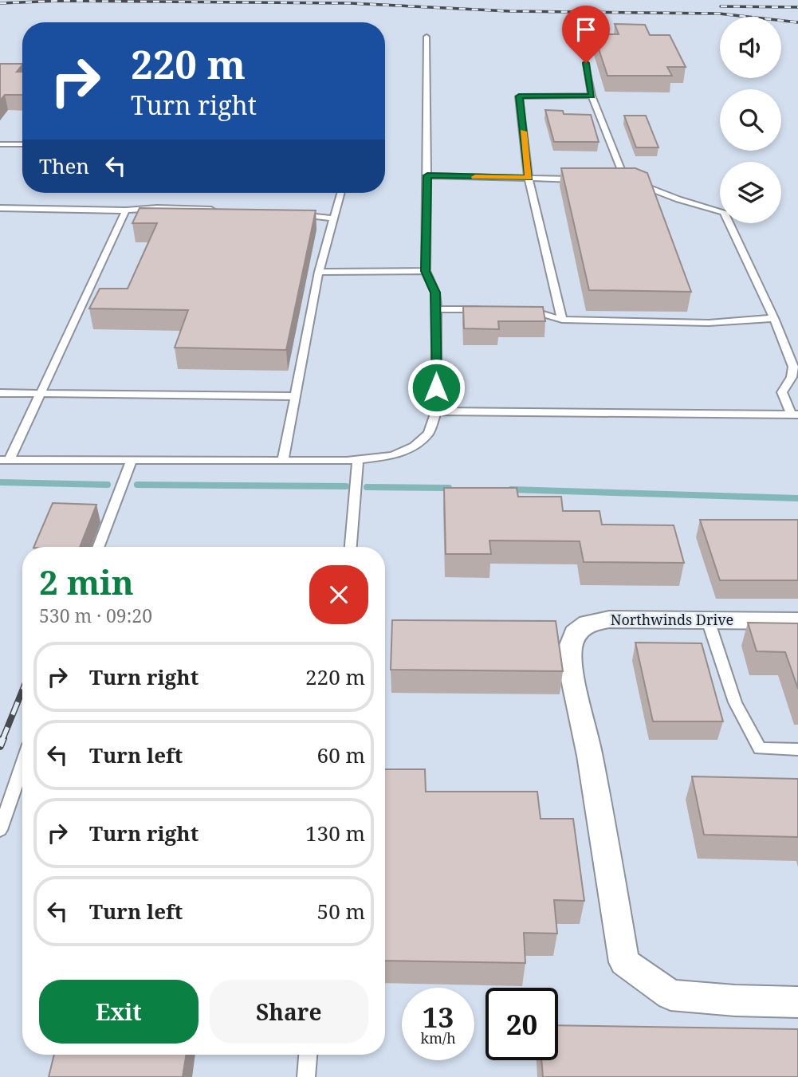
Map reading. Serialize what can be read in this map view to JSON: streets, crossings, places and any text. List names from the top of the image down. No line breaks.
{"streets":{"street":["Northwinds Drive"]},"page":{"turn":["220 m","Turn right"],"then":"Then","heading":["2 min","530 m · 09:20"],"list":[{"name":"Turn right","value":"220 m"},{"name":"Turn left","value":"60 m"},{"name":"Turn right","value":"130 m"},{"name":"Turn left","value":"50 m"}],"buttons":["Exit","Share"],"speed":"13 km/h","limit":"20"}}
